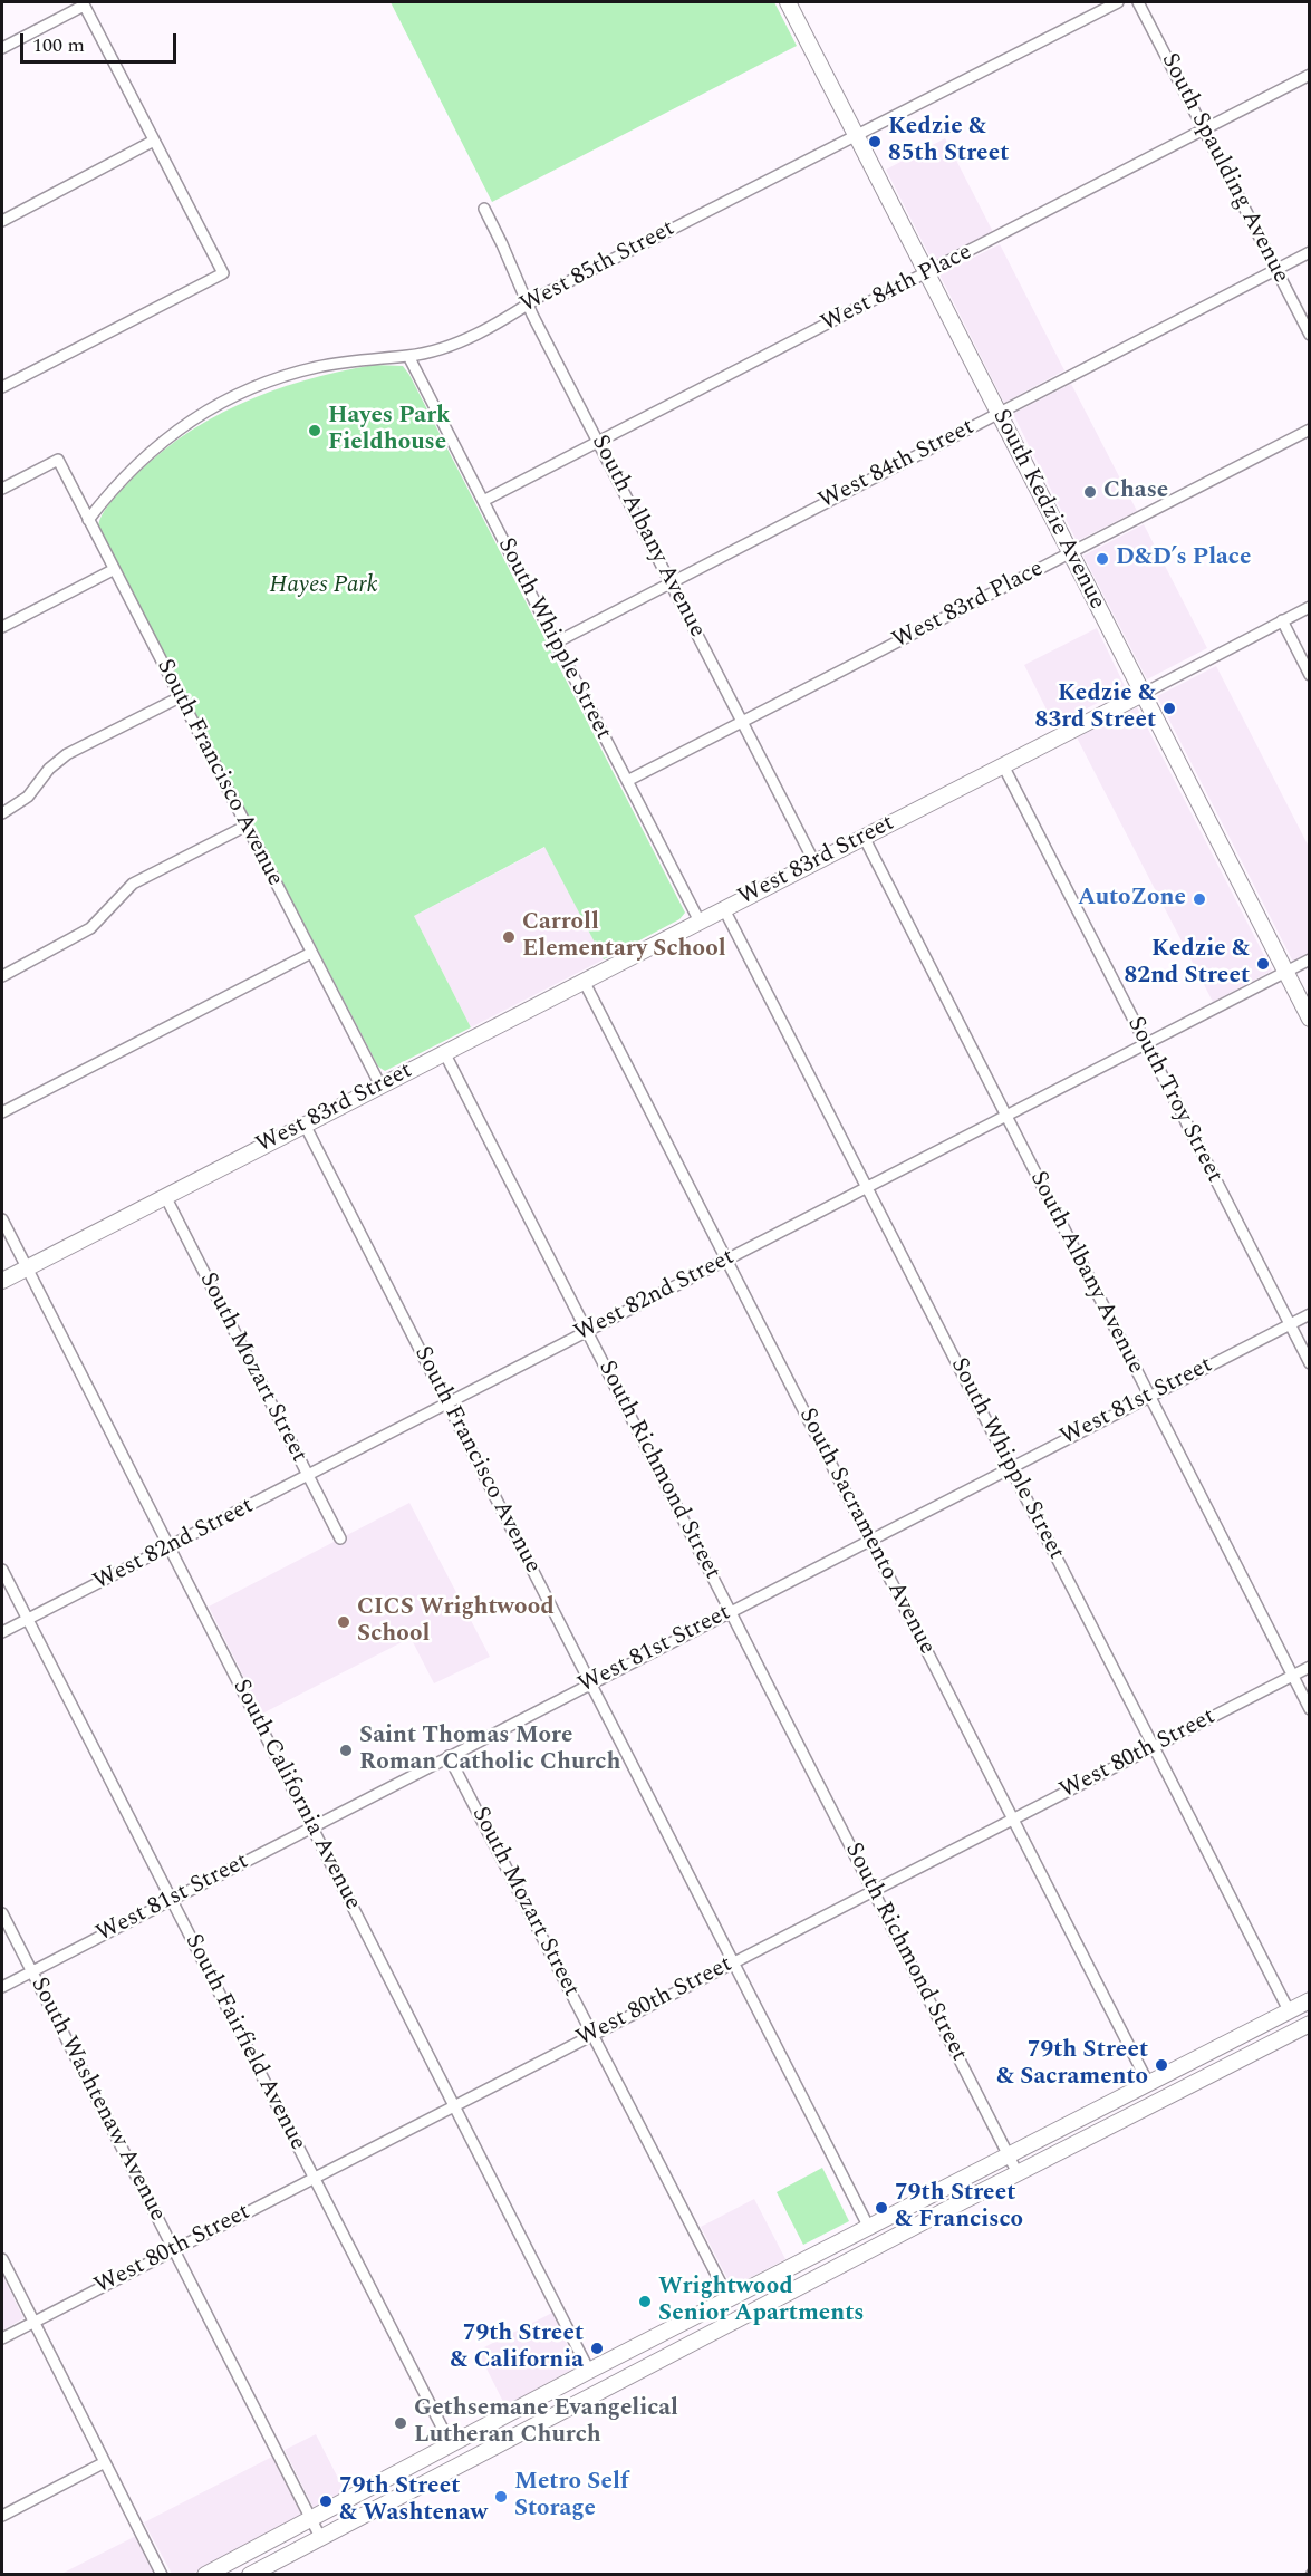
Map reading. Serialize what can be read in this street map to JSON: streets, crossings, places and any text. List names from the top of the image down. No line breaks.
{"streets":{"main road":["South Kedzie Avenue","West 83rd Street"],"street":["South Spaulding Avenue","West 85th Street","West 84th Place","West 84th Street","South Albany Avenue","West 83rd Place","South Whipple Street","South Francisco Avenue","South Troy Street","West 82nd Street","South Mozart Street","West 81st Street","South Richmond Street","South Sacramento Avenue","West 80th Street","South California Avenue","South Fairfield Avenue","South Washtenaw Avenue"]},"crossings":[["South Spaulding Avenue","West 84th Place"],["South Spaulding Avenue","West 84th Street"],["West 85th Street","South Kedzie Avenue"],["West 85th Street","South Albany Avenue"],["West 85th Street","South Whipple Street"],["West 85th Street","South Francisco Avenue"],["West 84th Place","South Kedzie Avenue"],["West 84th Place","South Albany Avenue"],["West 84th Place","South Whipple Street"],["West 84th Street","South Kedzie Avenue"],["West 84th Street","South Albany Avenue"],["West 84th Street","South Whipple Street"],["South Kedzie Avenue","West 83rd Place"],["South Kedzie Avenue","West 83rd Street"],["South Kedzie Avenue","West 82nd Street"],["South Albany Avenue","West 83rd Place"],["South Albany Avenue","West 83rd Street"],["South Albany Avenue","West 82nd Street"],["South Albany Avenue","West 81st Street"],["South Albany Avenue","West 80th Street"],["West 83rd Place","South Whipple Street"],["South Whipple Street","West 83rd Street"],["South Whipple Street","West 82nd Street"],["South Whipple Street","West 81st Street"],["South Whipple Street","West 80th Street"],["South Francisco Avenue","West 83rd Street"],["South Francisco Avenue","West 82nd Street"],["South Francisco Avenue","West 81st Street"],["South Francisco Avenue","West 80th Street"],["West 83rd Street","South Troy Street"],["West 83rd Street","South Mozart Street"],["West 83rd Street","South Richmond Street"],["West 83rd Street","South Sacramento Avenue"],["West 83rd Street","South California Avenue"],["South Troy Street","West 82nd Street"],["South Troy Street","West 81st Street"],["West 82nd Street","South Mozart Street"],["West 82nd Street","South Richmond Street"],["West 82nd Street","South Sacramento Avenue"],["West 82nd Street","South California Avenue"],["West 82nd Street","South Fairfield Avenue"],["South Mozart Street","West 81st Street"],["South Mozart Street","West 80th Street"],["West 81st Street","South Richmond Street"],["West 81st Street","South Sacramento Avenue"],["West 81st Street","South California Avenue"],["West 81st Street","South Fairfield Avenue"],["West 81st Street","South Washtenaw Avenue"],["South Richmond Street","West 80th Street"],["South Sacramento Avenue","West 80th Street"],["West 80th Street","South California Avenue"],["West 80th Street","South Fairfield Avenue"],["West 80th Street","South Washtenaw Avenue"]],"parks":["Hayes Park"],"places":["Kedzie & 85th Street","Hayes Park Fieldhouse","Chase","D&D’s Place","Kedzie & 83rd Street","AutoZone","Carroll Elementary School","Kedzie & 82nd Street","CICS Wrightwood School","Saint Thomas More Roman Catholic Church","79th Street & Sacramento","79th Street & Francisco","Wrightwood Senior Apartments","79th Street & California","Gethsemane Evangelical Lutheran Church","Metro Self Storage","79th Street & Washtenaw"],"scale_bar":"100 m"}
